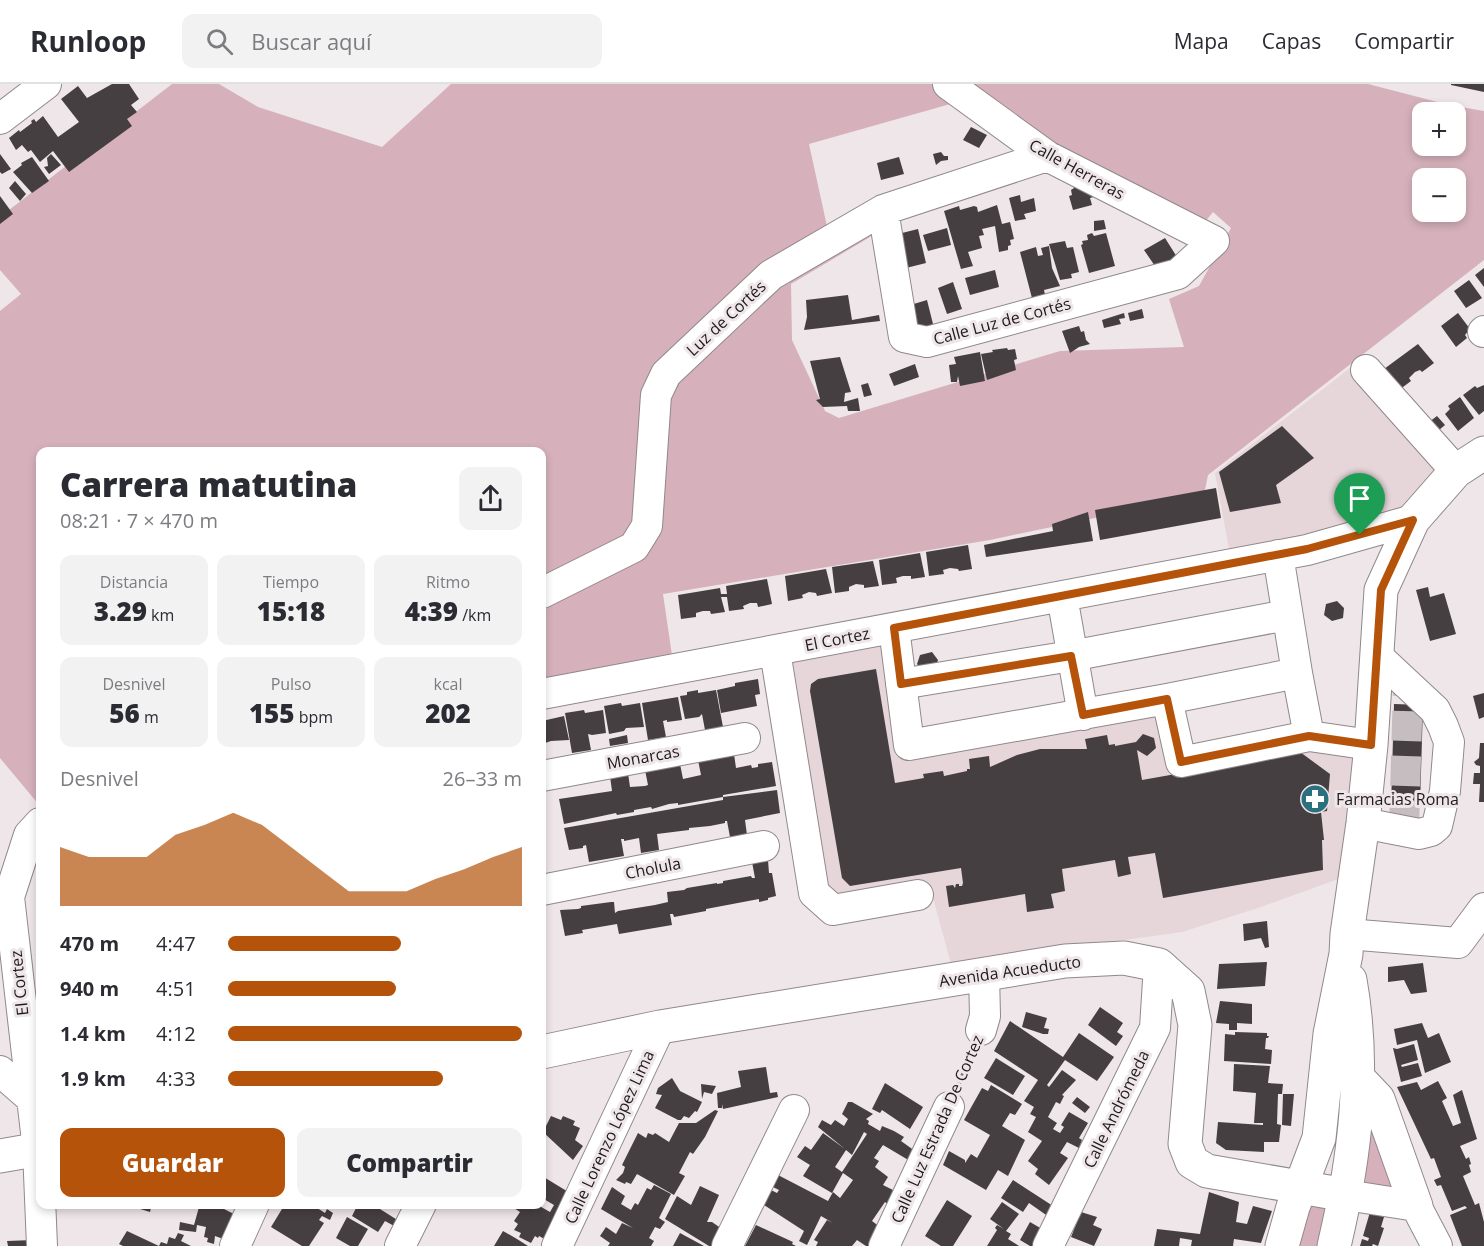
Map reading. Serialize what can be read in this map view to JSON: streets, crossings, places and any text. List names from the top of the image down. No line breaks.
{"streets":{"main road":["Avenida Acueducto"],"street":["Calle Herreras","Luz de Cortés","Calle Luz de Cortés","El Cortez","Monarcas","Cholula","Calle Andrómeda","Calle Luz Estrada De Cortez","Calle Lorenzo López Lima"]},"crossings":[["Calle Herreras","Luz de Cortés"],["Calle Herreras","Calle Luz de Cortés"],["Luz de Cortés","Calle Luz de Cortés"],["Avenida Acueducto","Calle Andrómeda"],["Avenida Acueducto","Calle Luz Estrada De Cortez"],["Avenida Acueducto","Calle Lorenzo López Lima"]],"places":{"pharmacy":["Farmacias Roma"]},"page":{"header":"Runloop","search":"Buscar aquí","nav":["Mapa","Capas","Compartir"],"map_buttons":["+","−"],"heading":["Carrera matutina","08:21 · 7 × 470 m"],"stats":[["Distancia","3.29 km"],["Tiempo","15:18"],["Ritmo","4:39 /km"],["Desnivel","56 m"],["Pulso","155 bpm"],["kcal","202"]],"chart":["Desnivel","26–33 m"],"list":[{"name":"470 m","note":"4:47"},{"name":"940 m","note":"4:51"},{"name":"1.4 km","note":"4:12"},{"name":"1.9 km","note":"4:33"}],"buttons":["Guardar","Compartir"]}}
